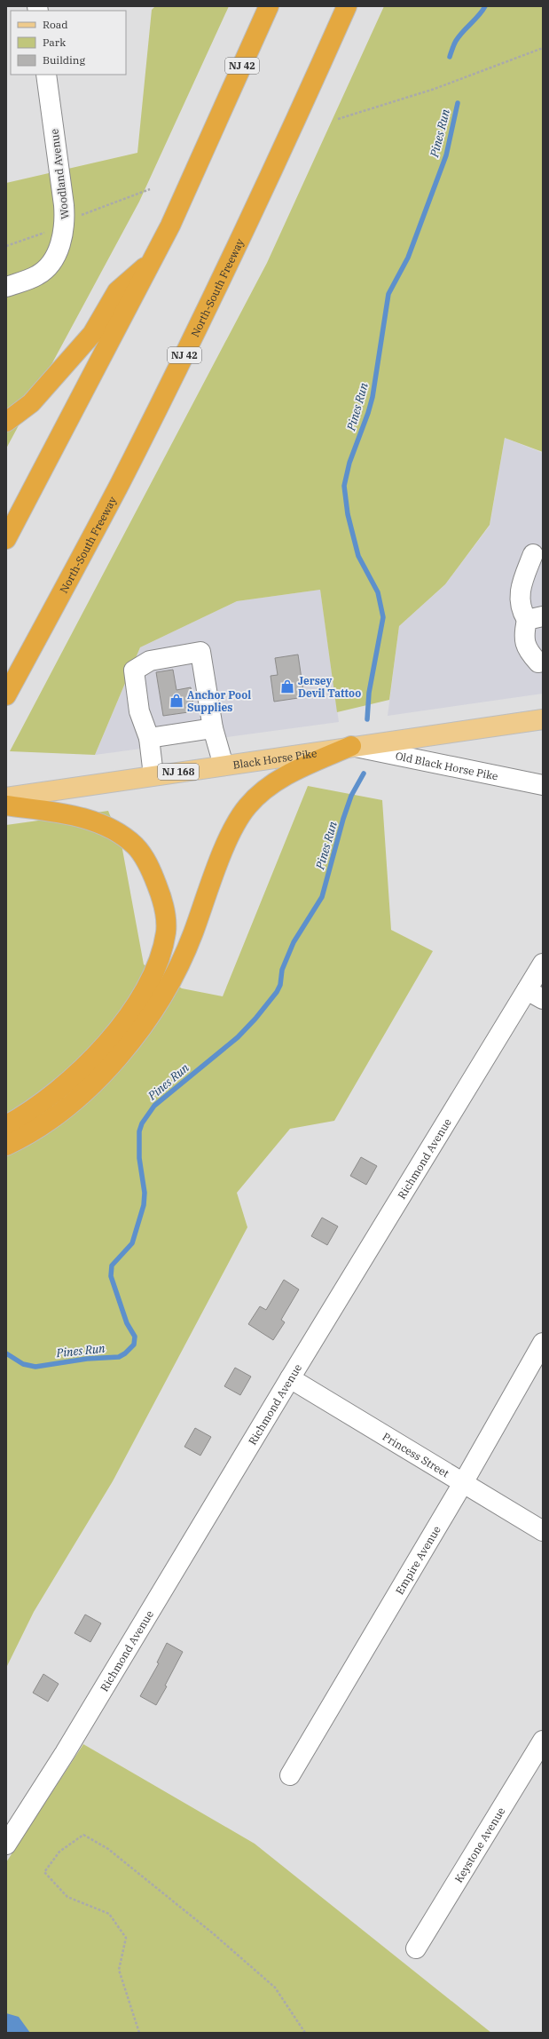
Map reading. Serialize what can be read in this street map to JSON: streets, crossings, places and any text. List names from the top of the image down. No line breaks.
{"streets":{"highway":["NJ 42","North-South Freeway"],"main road":["Black Horse Pike","NJ 168"],"street":["Woodland Avenue","Old Black Horse Pike","Richmond Avenue","Princess Street","Empire Avenue","Keystone Avenue"]},"crossings":[["Black Horse Pike","Old Black Horse Pike"],["Richmond Avenue","Princess Street"],["Princess Street","Empire Avenue"]],"water":["Pines Run"],"places":{"shop":["Jersey Devil Tattoo","Anchor Pool Supplies"]},"legend":["Road","Park","Building"]}
